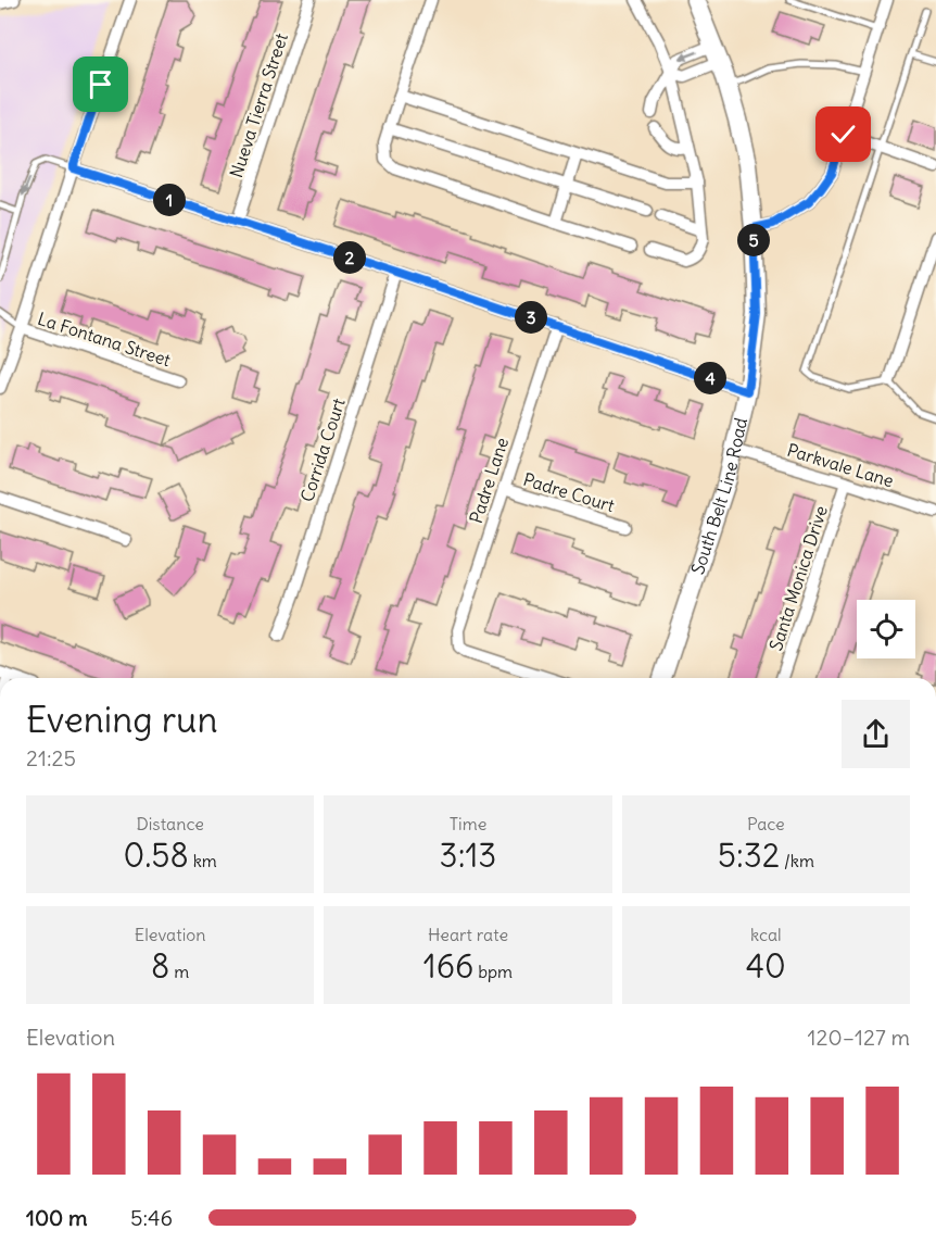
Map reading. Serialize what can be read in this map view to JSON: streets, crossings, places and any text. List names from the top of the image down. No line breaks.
{"streets":{"main road":["South Belt Line Road"],"street":["Nueva Tierra Street","La Fontana Street","Corrida Court","Parkvale Lane","Padre Lane","Padre Court","Santa Monica Drive"]},"crossings":[["Parkvale Lane","South Belt Line Road"],["Parkvale Lane","Santa Monica Drive"],["Padre Lane","Padre Court"]],"page":{"pins":["1","5","2","3","4"],"heading":["Evening run","21:25"],"stats":[["Distance","0.58 km"],["Time","3:13"],["Pace","5:32 /km"],["Elevation","8 m"],["Heart rate","166 bpm"],["kcal","40"]],"chart":["Elevation","120–127 m"],"list":[{"name":"100 m","note":"5:46"}]}}
